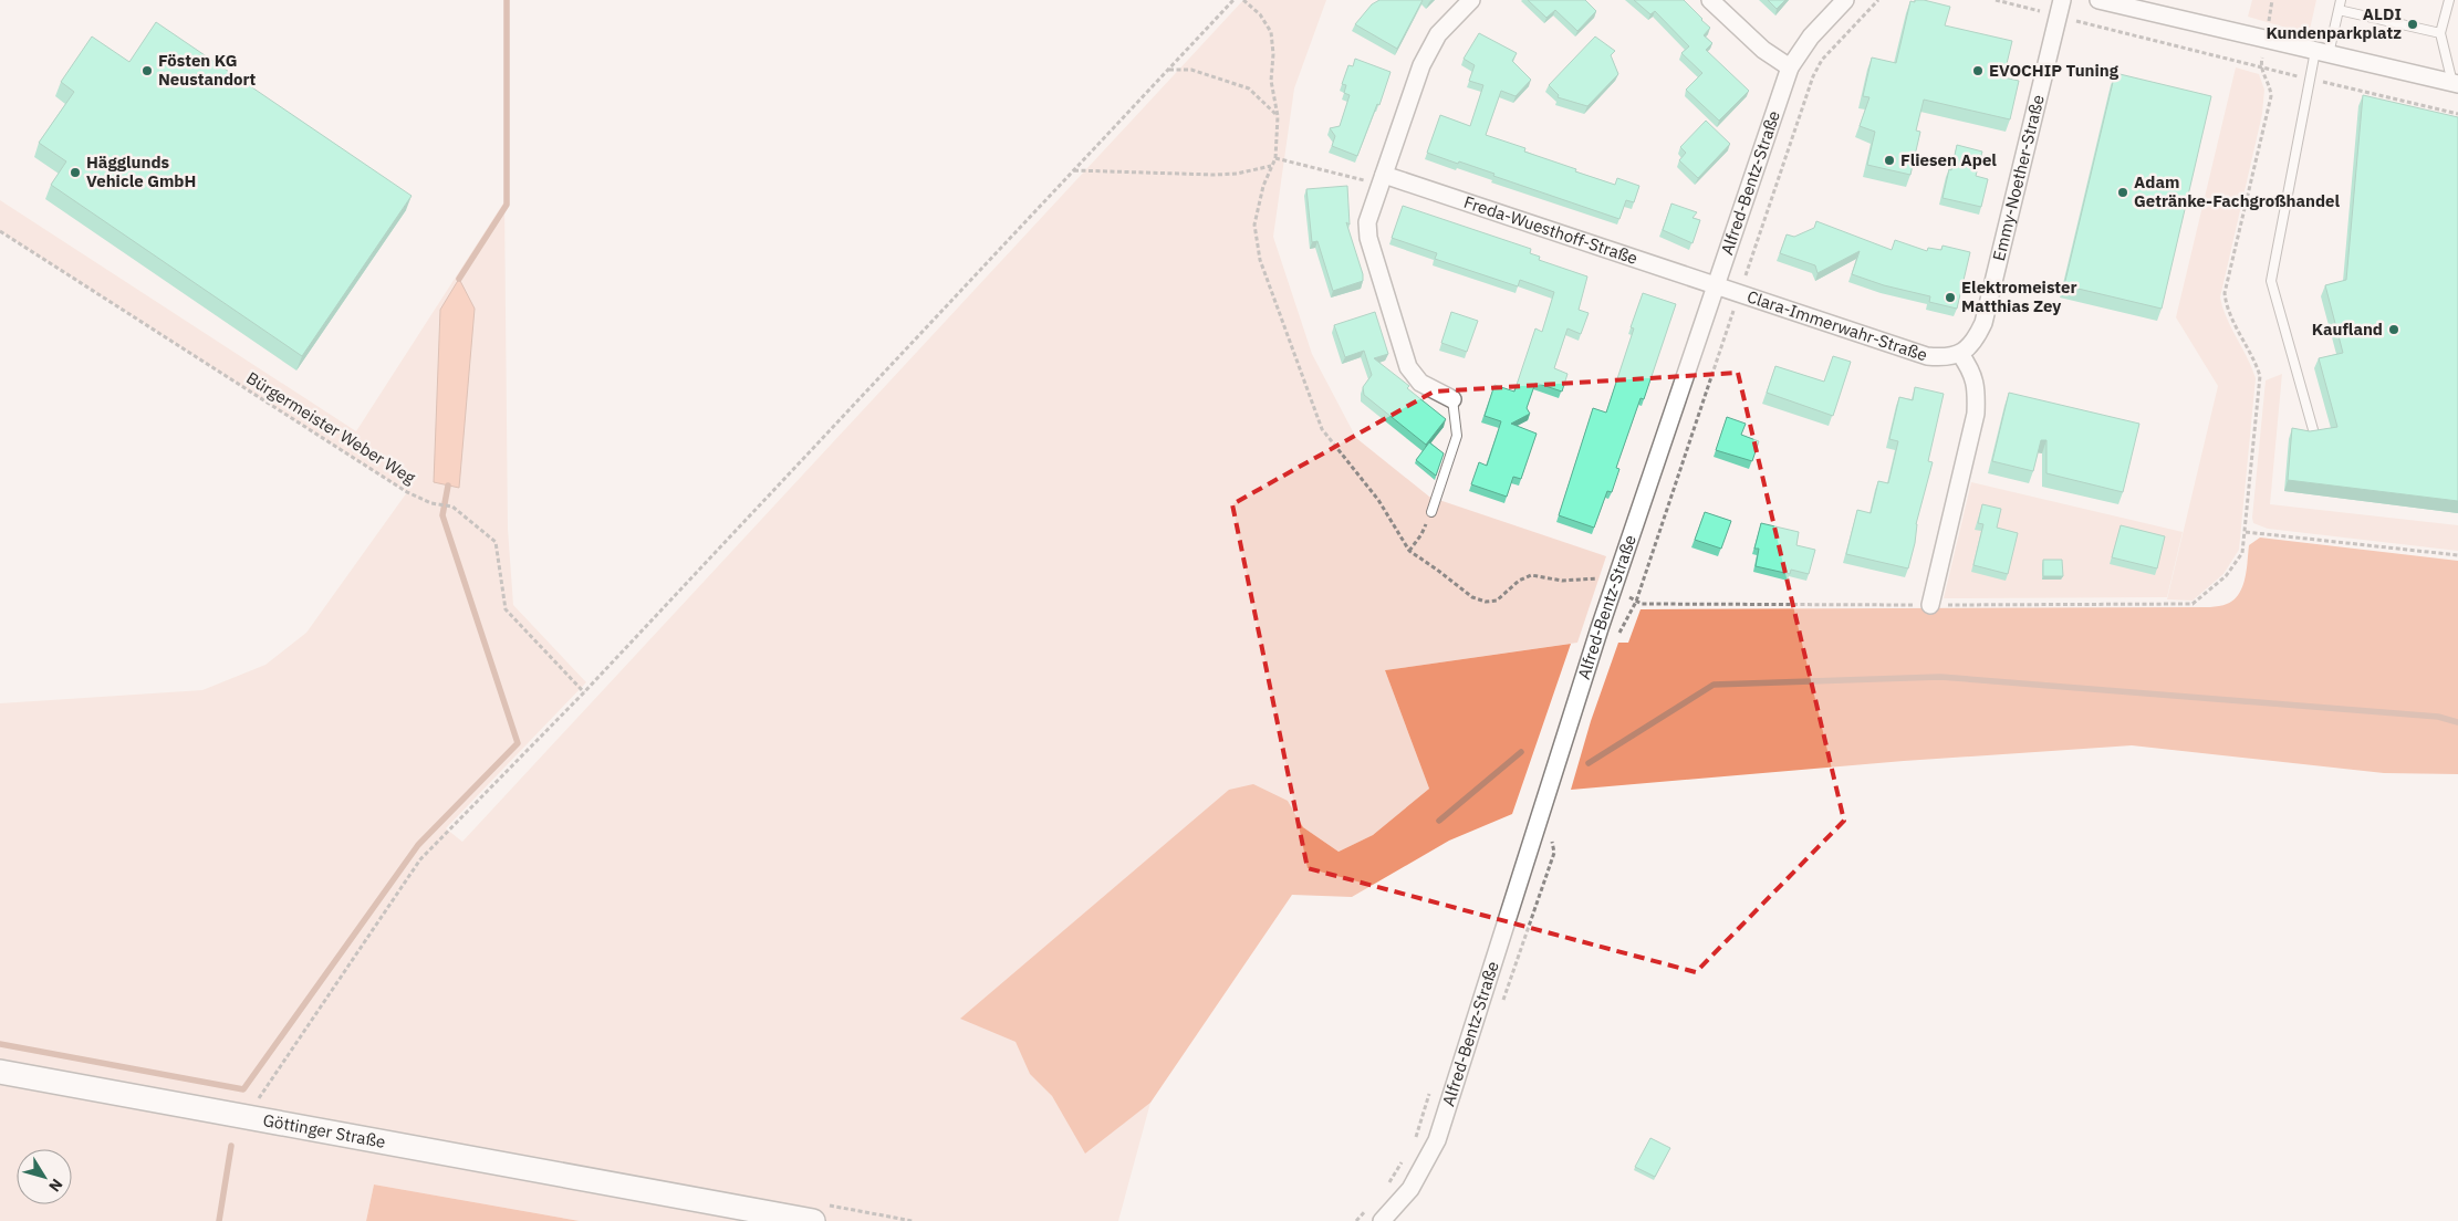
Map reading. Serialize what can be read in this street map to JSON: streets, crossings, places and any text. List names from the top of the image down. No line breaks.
{"streets":{"street":["Emmy-Noether-Straße","Alfred-Bentz-Straße","Freda-Wuesthoff-Straße","Clara-Immerwahr-Straße","Göttinger Straße"],"path":["Bürgermeister Weber Weg"]},"crossings":[["Emmy-Noether-Straße","Clara-Immerwahr-Straße"],["Alfred-Bentz-Straße","Freda-Wuesthoff-Straße"],["Alfred-Bentz-Straße","Clara-Immerwahr-Straße"],["Freda-Wuesthoff-Straße","Clara-Immerwahr-Straße"]],"places":["ALDI Kundenparkplatz","Fösten KG Neustandort","EVOCHIP Tuning","Fliesen Apel","Hägglunds Vehicle GmbH","Adam Getränke-Fachgroßhandel","Elektromeister Matthias Zey","Kaufland"],"north":"bottom right"}
